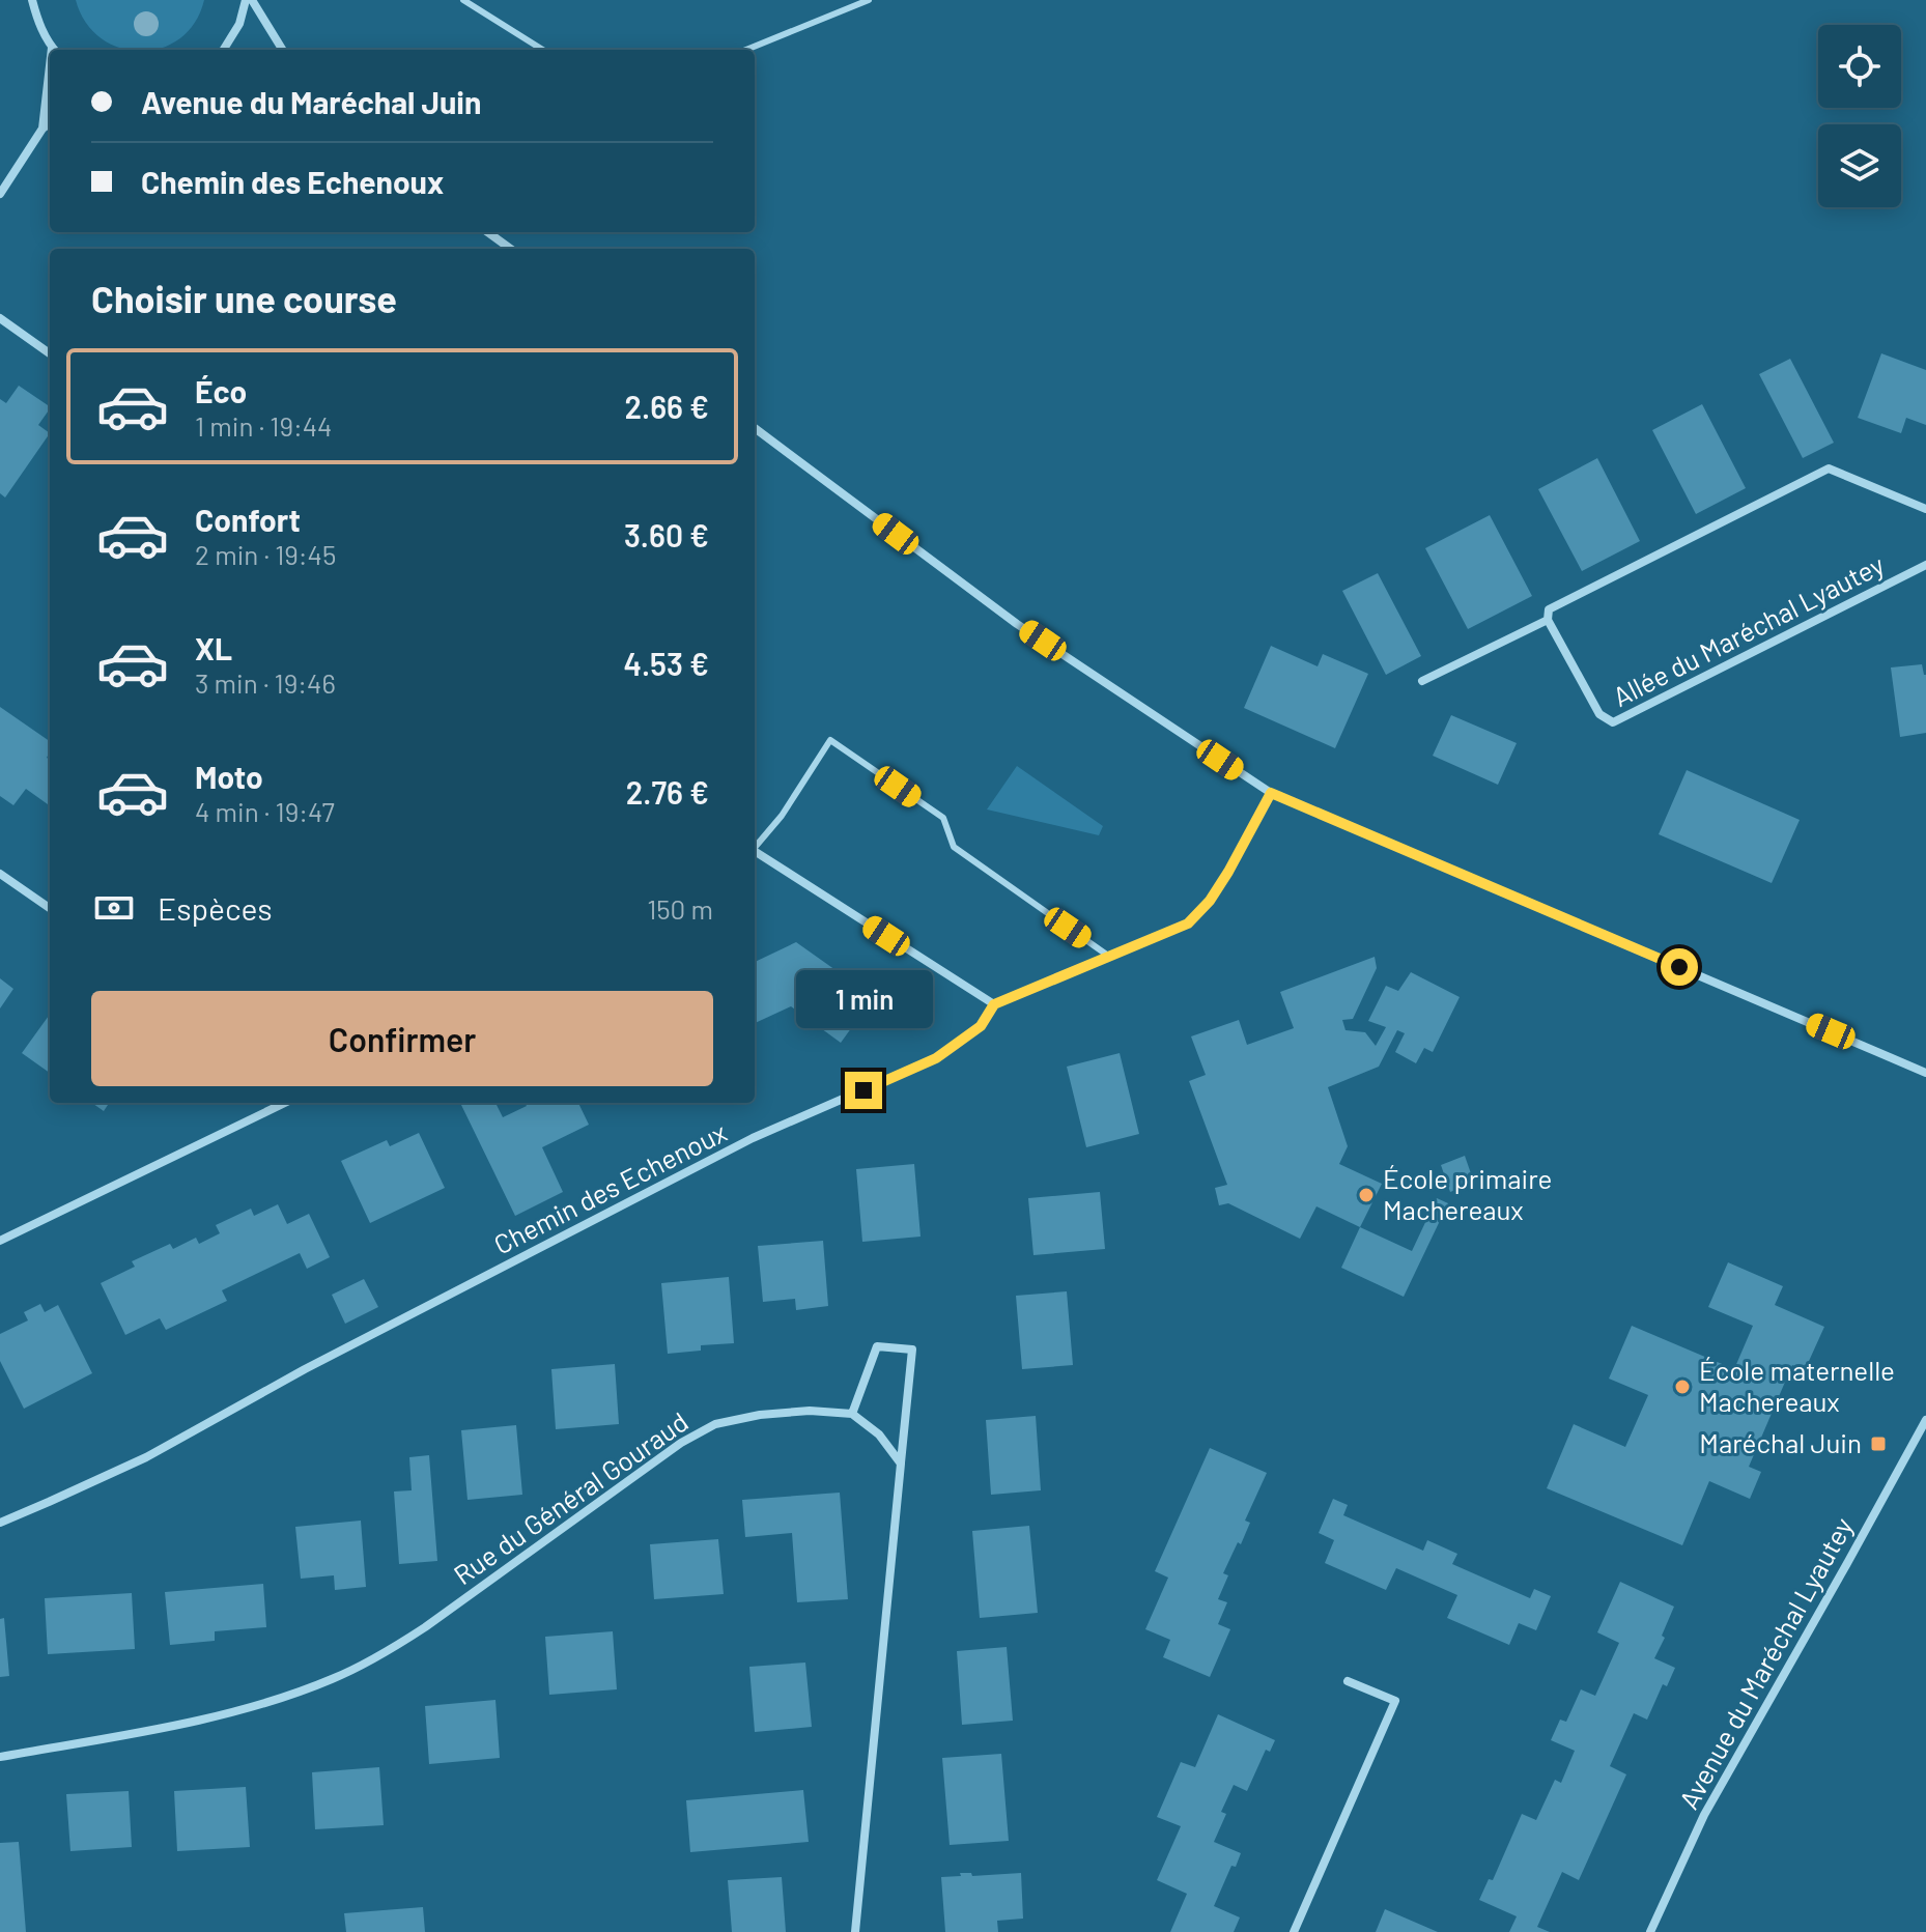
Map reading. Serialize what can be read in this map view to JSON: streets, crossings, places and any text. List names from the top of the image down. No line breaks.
{"streets":{"street":["Allée du Maréchal Lyautey","Chemin des Echenoux","Rue du Général Gouraud","Avenue du Maréchal Lyautey"]},"places":{"other":["École primaire Machereaux","École maternelle Machereaux"],"transit":["Maréchal Juin"]},"page":{"banner":["Avenue du Maréchal Juin","Chemin des Echenoux"],"heading":"Choisir une course","list":[{"name":"Éco","note":"1 min · 19:44","value":"2.66 €"},{"name":"Confort","note":"2 min · 19:45","value":"3.60 €"},{"name":"XL","note":"3 min · 19:46","value":"4.53 €"},{"name":"Moto","note":"4 min · 19:47","value":"2.76 €"}],"pay":["Espèces","150 m"],"bubble":"1 min","buttons":"Confirmer"}}
